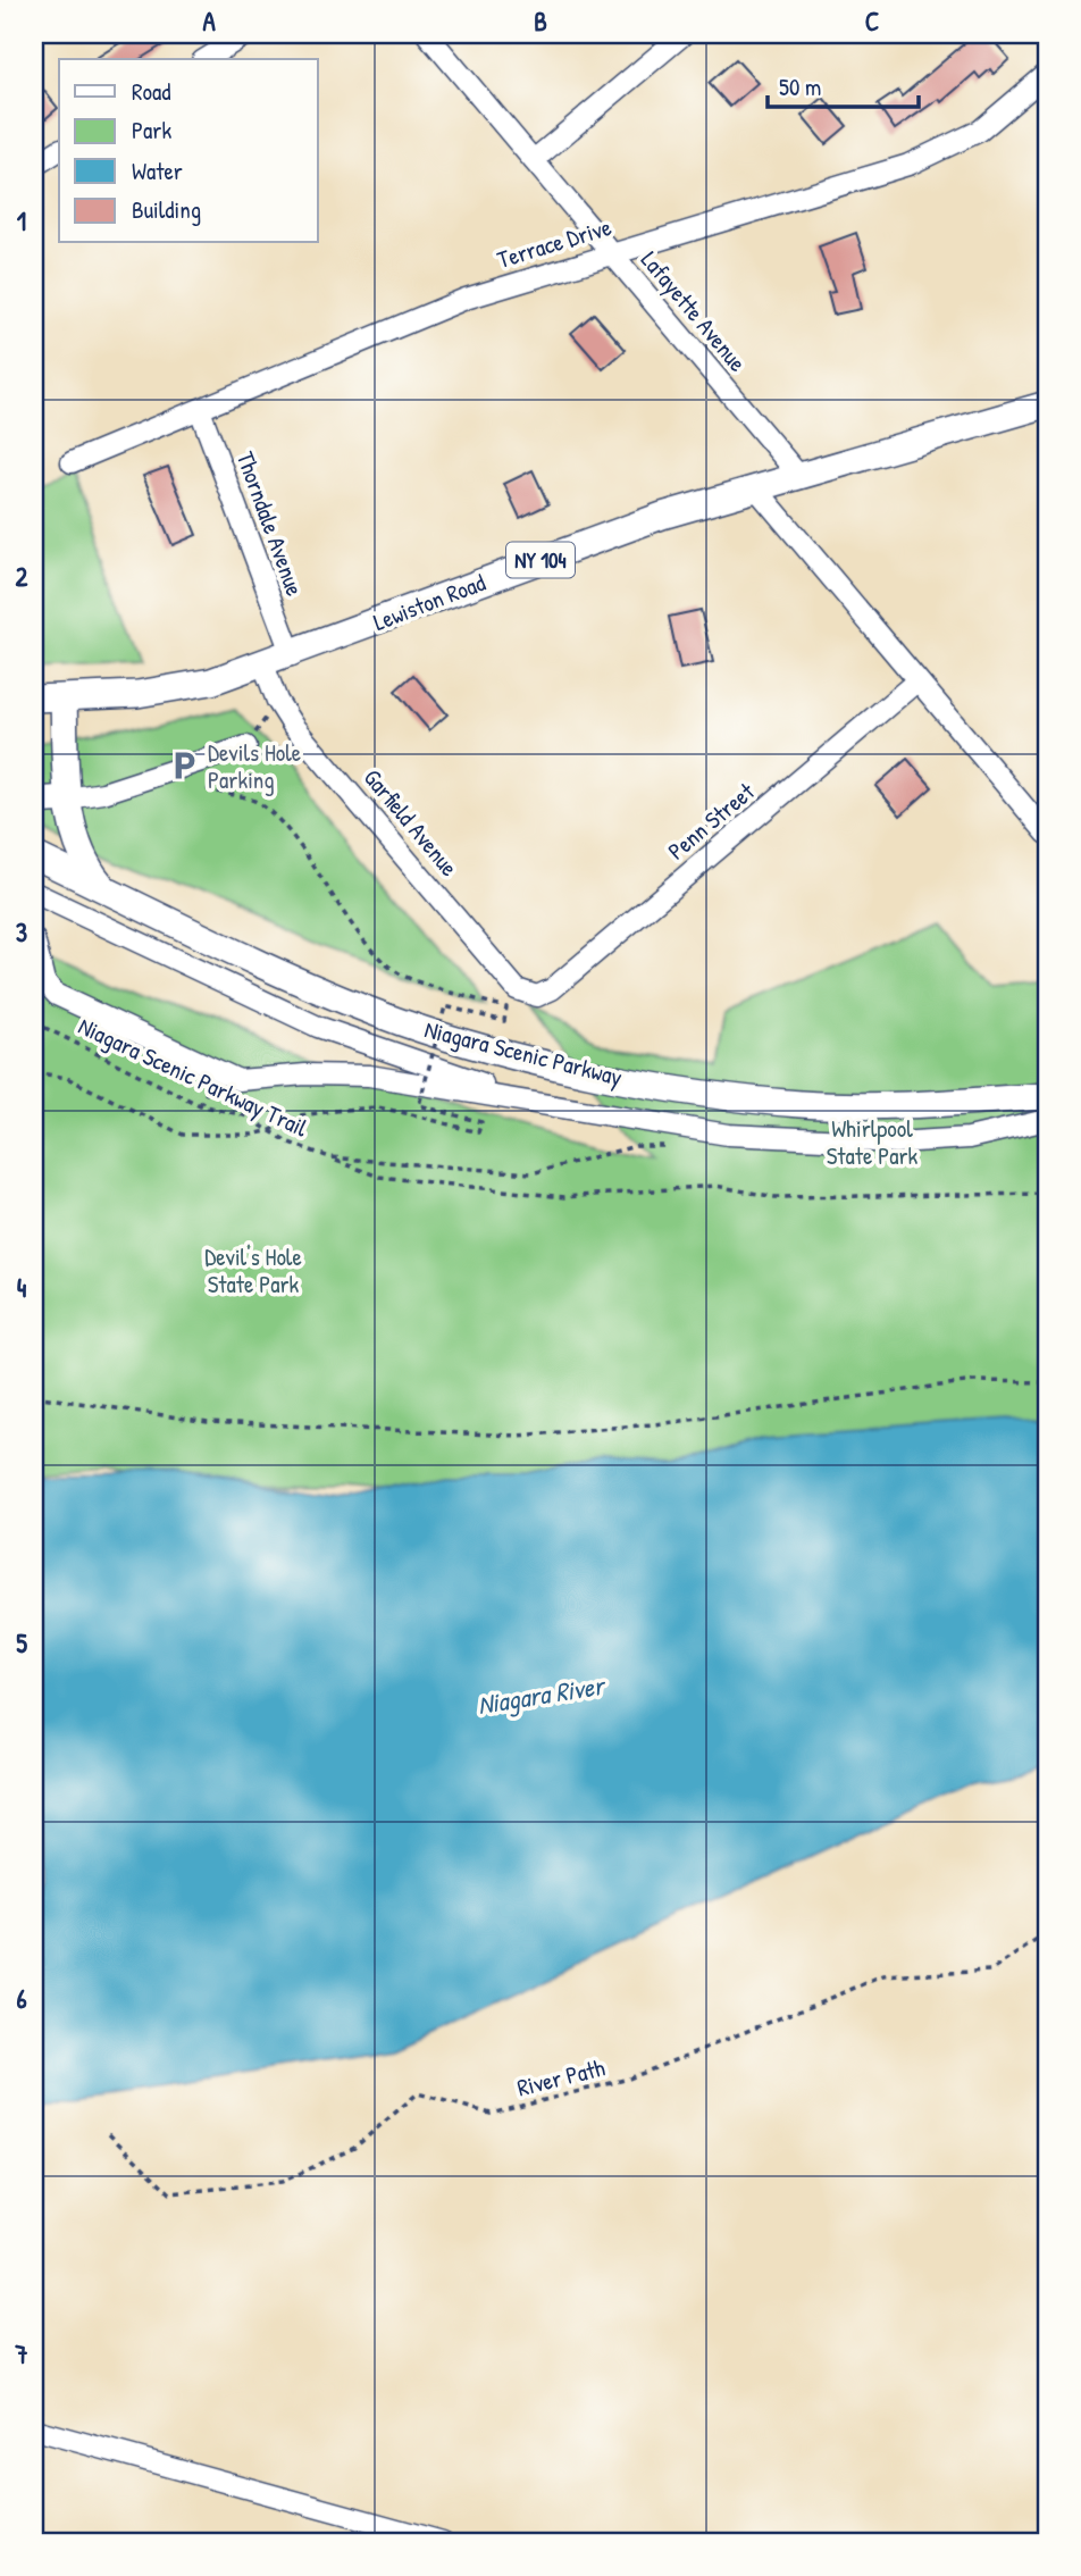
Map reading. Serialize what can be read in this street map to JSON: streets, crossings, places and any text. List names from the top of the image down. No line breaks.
{"streets":{"main road":["NY 104","Lewiston Road","Niagara Scenic Parkway"],"street":["Terrace Drive","Lafayette Avenue","Thorndale Avenue","Penn Street","Garfield Avenue"],"path":["Niagara Scenic Parkway Trail","River Path"]},"crossings":[["Terrace Drive","Lafayette Avenue"],["Terrace Drive","Thorndale Avenue"],["Lafayette Avenue","Lewiston Road"],["Thorndale Avenue","Lewiston Road"],["Lewiston Road","Garfield Avenue"],["Penn Street","Garfield Avenue"]],"water":["Niagara River"],"parks":["Whirlpool State Park","Devil's Hole State Park"],"places":{"parking":["Devils Hole Parking"]},"legend":["Road","Park","Water","Building"],"scale_bar":"50 m","grid":{"columns":["A","B","C"],"rows":["1","2","3","4","5","6","7"]}}
